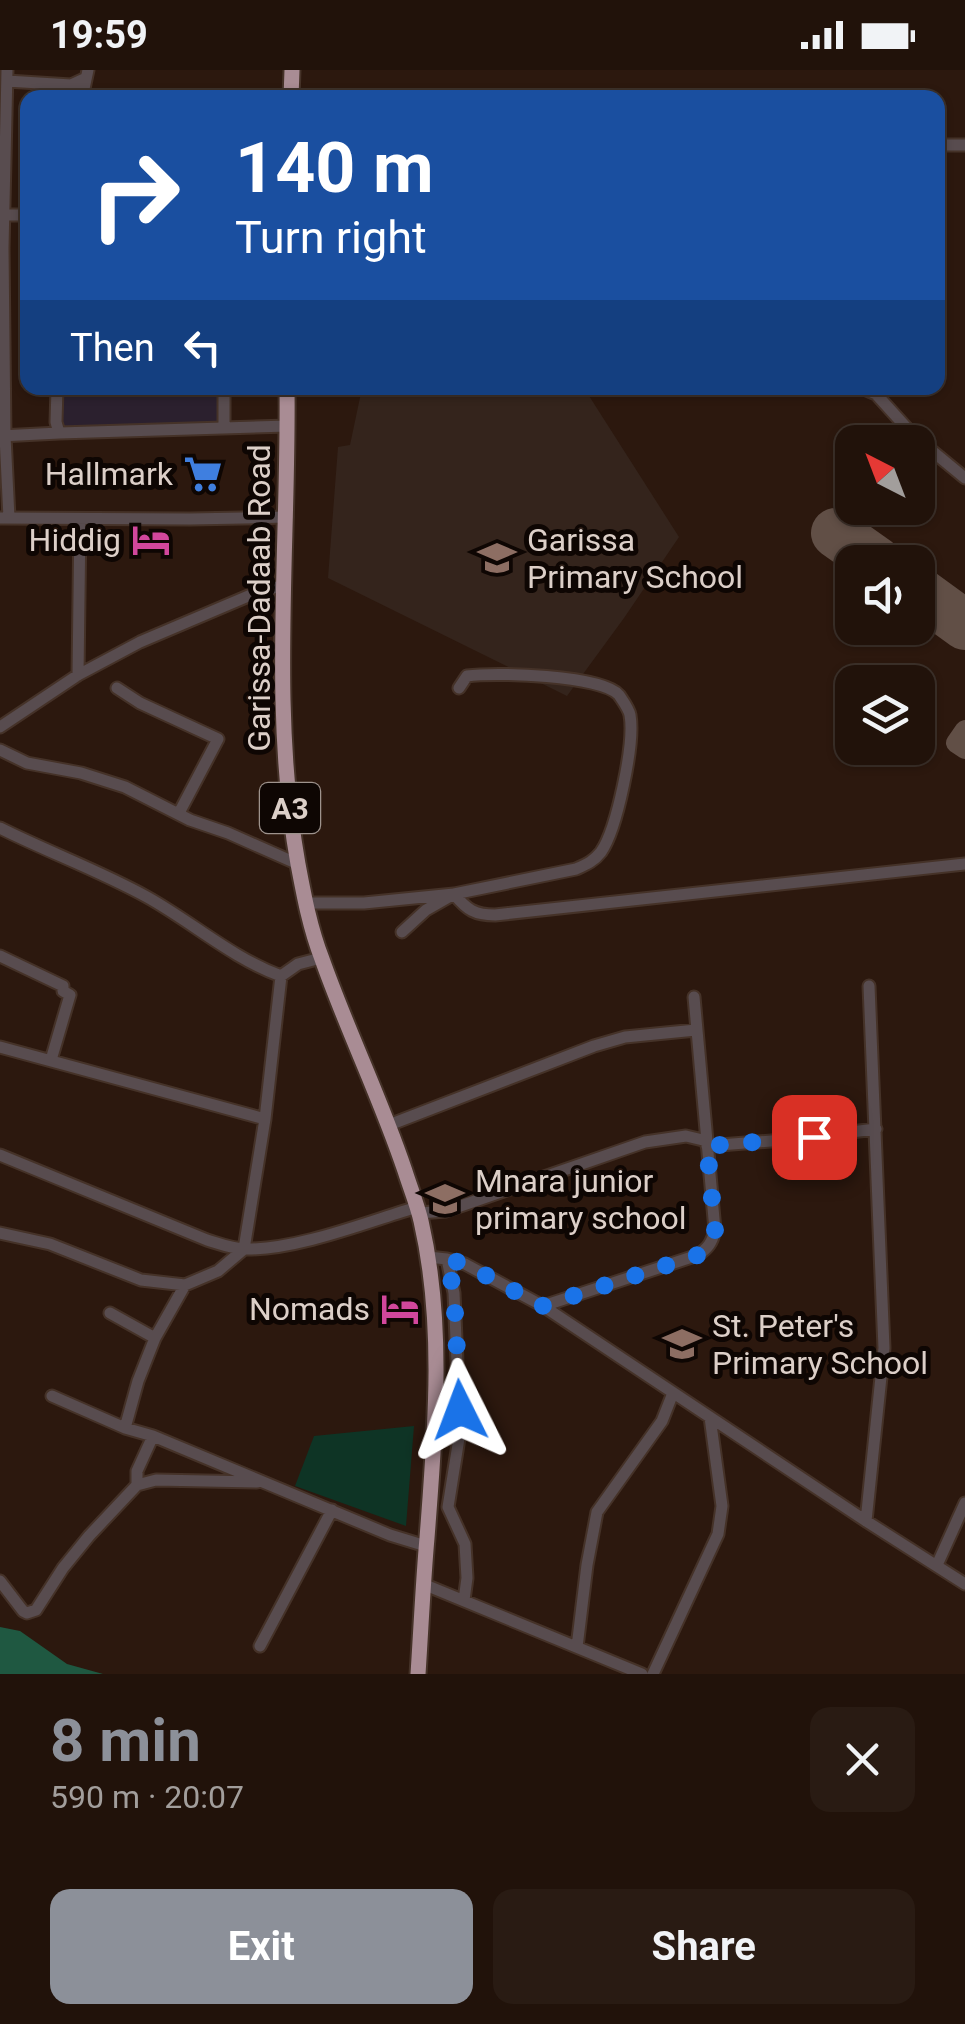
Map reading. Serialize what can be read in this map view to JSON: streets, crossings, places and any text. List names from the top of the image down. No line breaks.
{"streets":{"highway":["Garissa-Dadaab Road","A3"]},"crossings":[["Garissa-Dadaab Road","A3"]],"places":{"supermarket":["Hallmark"],"hotel":["Hiddig","Nomads"],"school or university":["Garissa Primary School","Mnara junior primary school","St. Peter's Primary School"]},"north":"top left","page":{"status":"19:59","turn":["140 m","Turn right"],"then":"Then","heading":["8 min","590 m · 20:07"],"buttons":["Exit","Share"]}}
